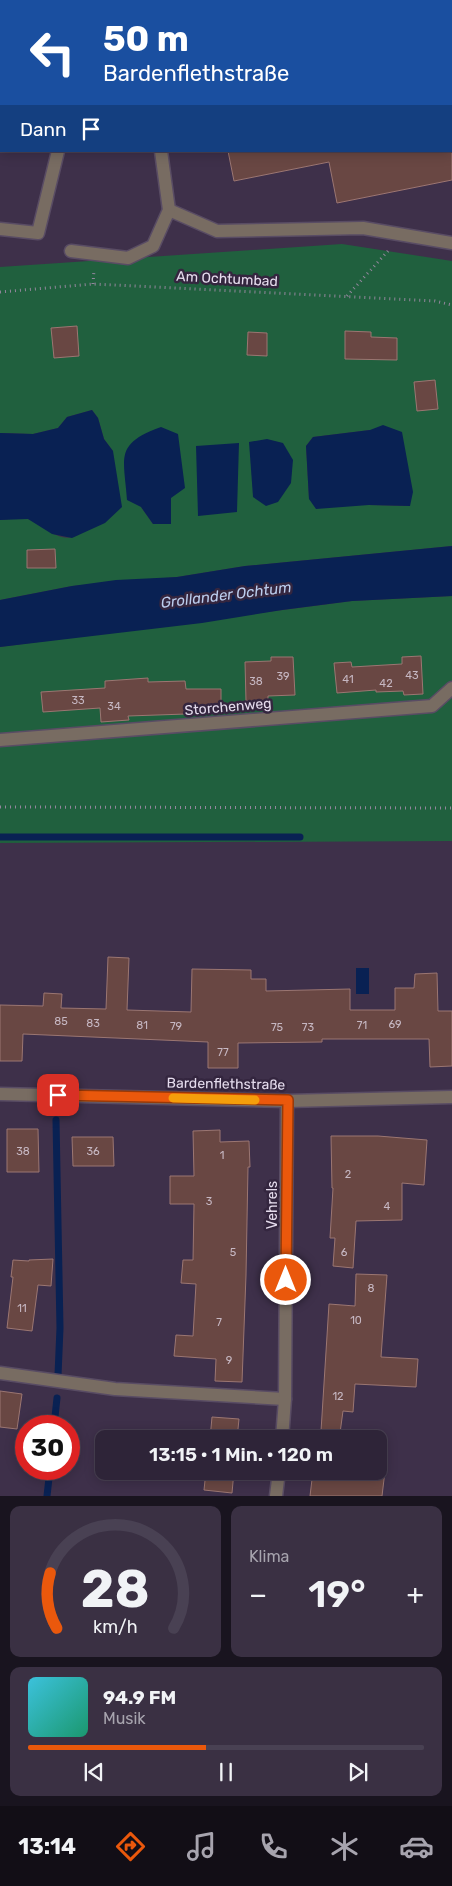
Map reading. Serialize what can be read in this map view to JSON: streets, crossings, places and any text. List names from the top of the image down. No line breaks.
{"streets":{"street":["Storchenweg","Bardenflethstraße","Vehrels"],"path":["Am Ochtumbad"]},"crossings":[["Bardenflethstraße","Vehrels"]],"water":["Grollander Ochtum"],"house_numbers":["43","39","41","38","42","33","34","85","83","69","81","71","79","75","73","77","38","36","1","2","3","4","5","6","8","11","10","7","9","12"],"page":{"turn":["50 m","Bardenflethstraße"],"then":"Dann","limit":"30","trip":"13:15 · 1 Min. · 120 m","tile":"Klima","heat":["−","19°","+"],"song":["94.9 FM","Musik"],"tabs":"13:14","gauge":["28","km/h"]}}
